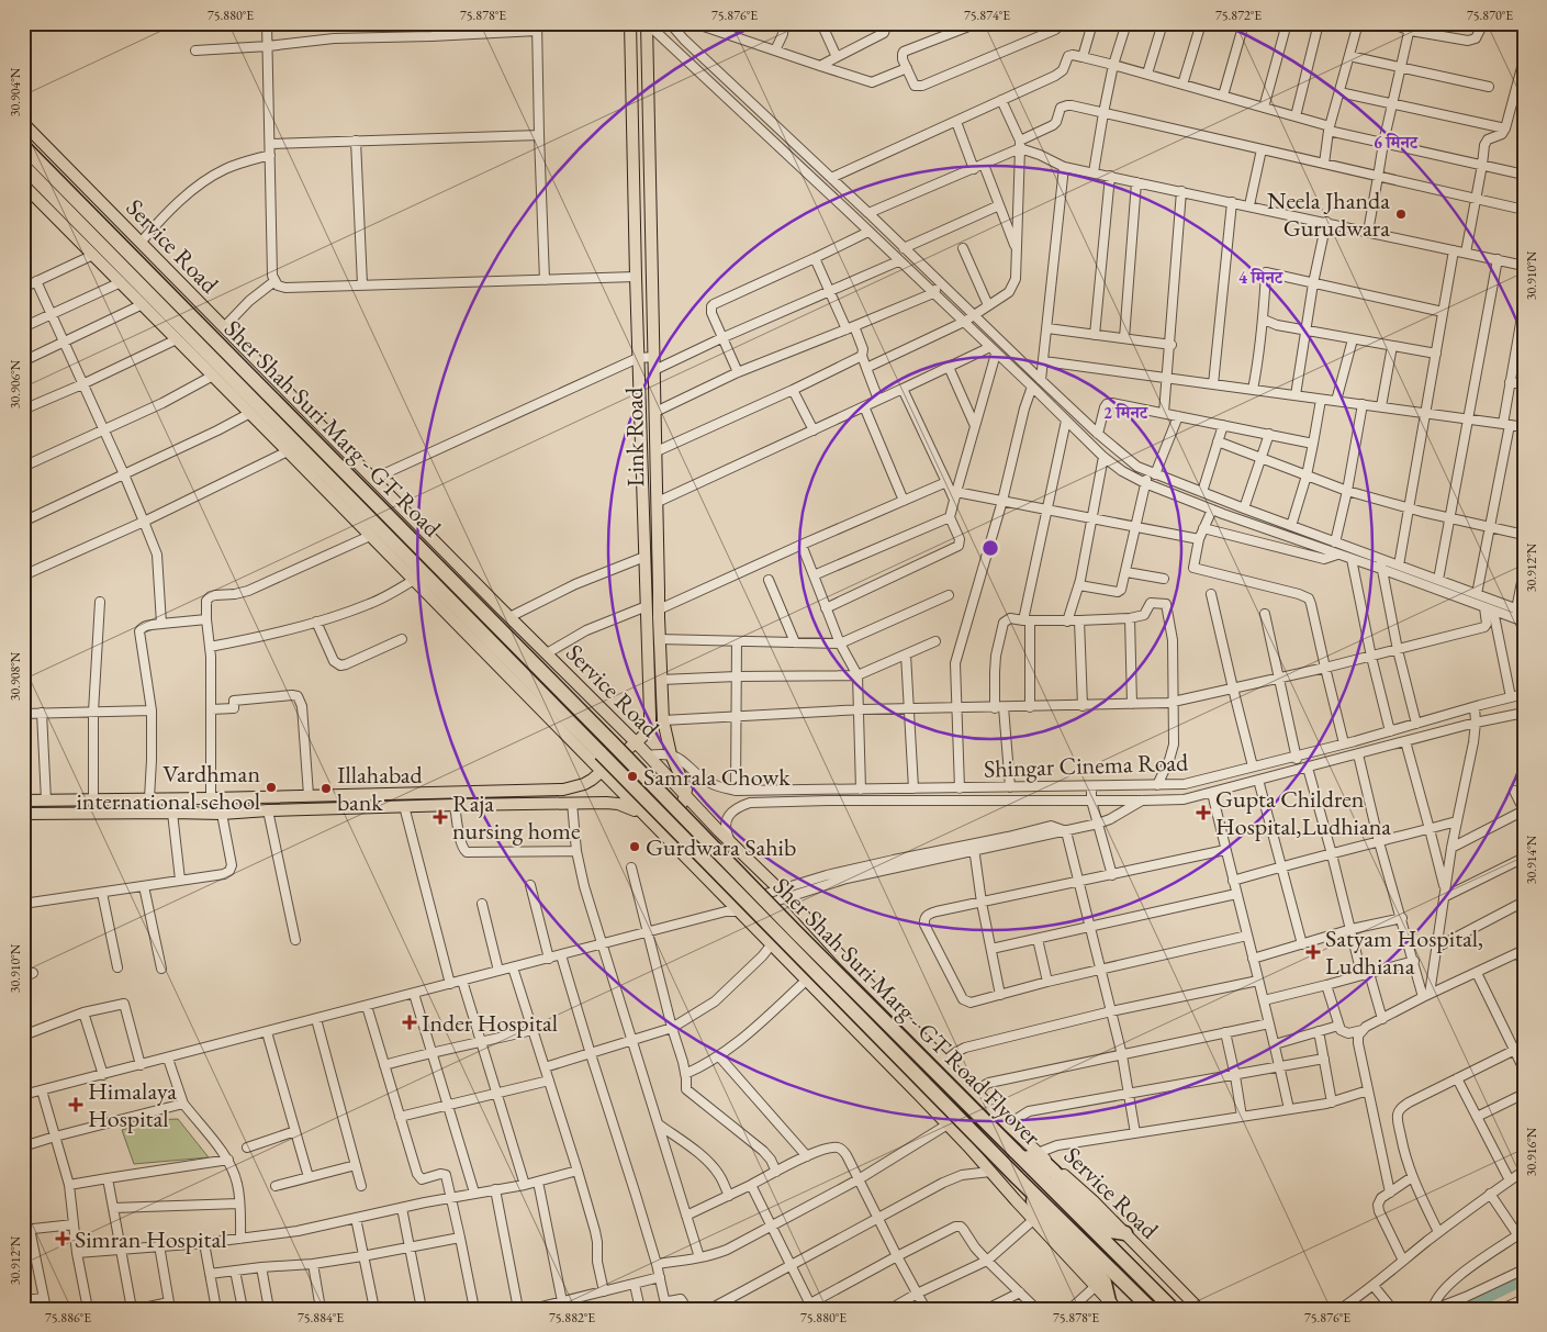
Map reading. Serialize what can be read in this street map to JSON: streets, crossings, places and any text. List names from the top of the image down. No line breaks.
{"streets":{"highway":["Sher Shah Suri Marg - GT Road","Sher Shah Suri Marg - GT Road Flyover"],"main road":["Service Road","Link Road"],"street":["Shingar Cinema Road"]},"crossings":[["Service Road","Link Road"],["Service Road","Shingar Cinema Road"],["Sher Shah Suri Marg - GT Road","Sher Shah Suri Marg - GT Road Flyover"],["Link Road","Shingar Cinema Road"]],"places":{"other":["Neela Jhanda Gurudwara","Samrala Chowk","Vardhman international school","Illahabad bank","Gurdwara Sahib"],"health":["Gupta Children Hospital,Ludhiana","Raja nursing home","Satyam Hospital, Ludhiana","Inder Hospital","Himalaya Hospital","Simran Hospital"]},"coordinates":["75.880°E","75.878°E","75.876°E","75.874°E","75.872°E","75.870°E","30.904°N","30.910°N","30.906°N","30.912°N","30.908°N","30.914°N","30.916°N","75.886°E","75.884°E","75.882°E"],"rings":["6 मिनट","4 मिनट","2 मिनट"]}
